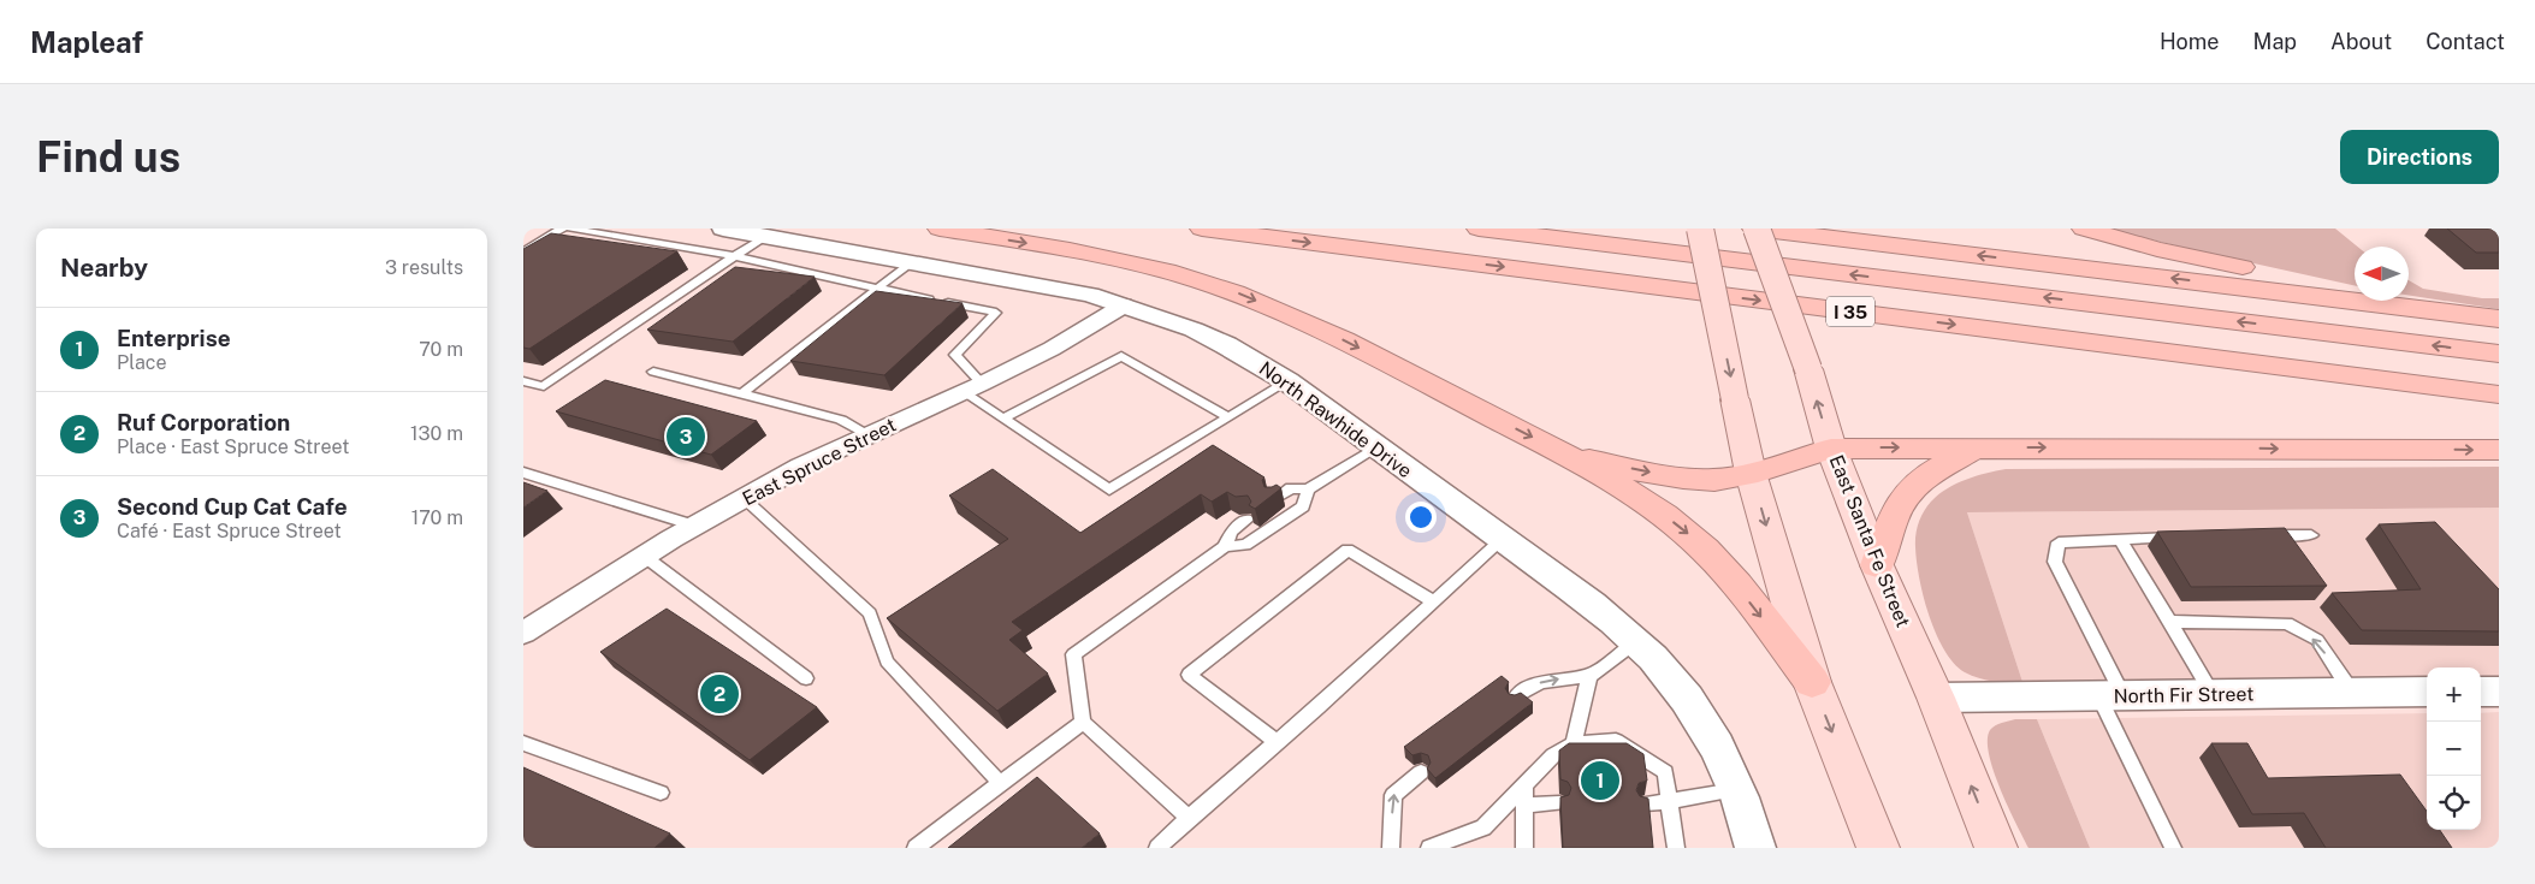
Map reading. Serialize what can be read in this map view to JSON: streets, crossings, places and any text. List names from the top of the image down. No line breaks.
{"streets":{"highway":["I 35"],"main road":["East Santa Fe Street"],"street":["North Rawhide Drive","East Spruce Street","North Fir Street"]},"crossings":[["North Rawhide Drive","East Spruce Street"],["East Santa Fe Street","North Fir Street"]],"north":"left","page":{"header":"Mapleaf","nav":["Home","Map","About","Contact"],"buttons":"Directions","title":"Find us","heading":["Nearby","3 results"],"list":[{"mark":"1","name":"Enterprise","note":"Place","value":"70 m"},{"mark":"2","name":"Ruf Corporation","note":"Place · East Spruce Street","value":"130 m"},{"mark":"3","name":"Second Cup Cat Cafe","note":"Café · East Spruce Street","value":"170 m"}],"pins":["3","2","1"],"map_buttons":["+","−"]}}
